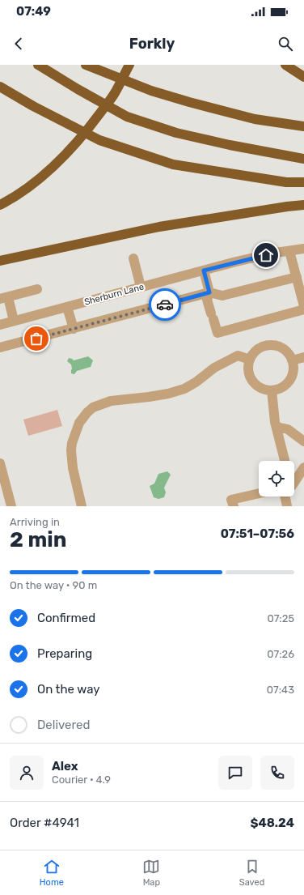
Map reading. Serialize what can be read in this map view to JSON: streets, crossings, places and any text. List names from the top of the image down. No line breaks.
{"streets":{"street":["Sherburn Lane"]},"page":{"status":"07:49","header":"Forkly","heading":["2 min","Arriving in","07:51–07:56"],"panel":["Alex","Courier · 4.9","Order #4941","$48.24"],"bar":"On the way · 90 m","list":[["Confirmed","07:25"],["Preparing","07:26"],["On the way","07:43"],"Delivered"],"tabs":["Home","Map","Saved"]}}
